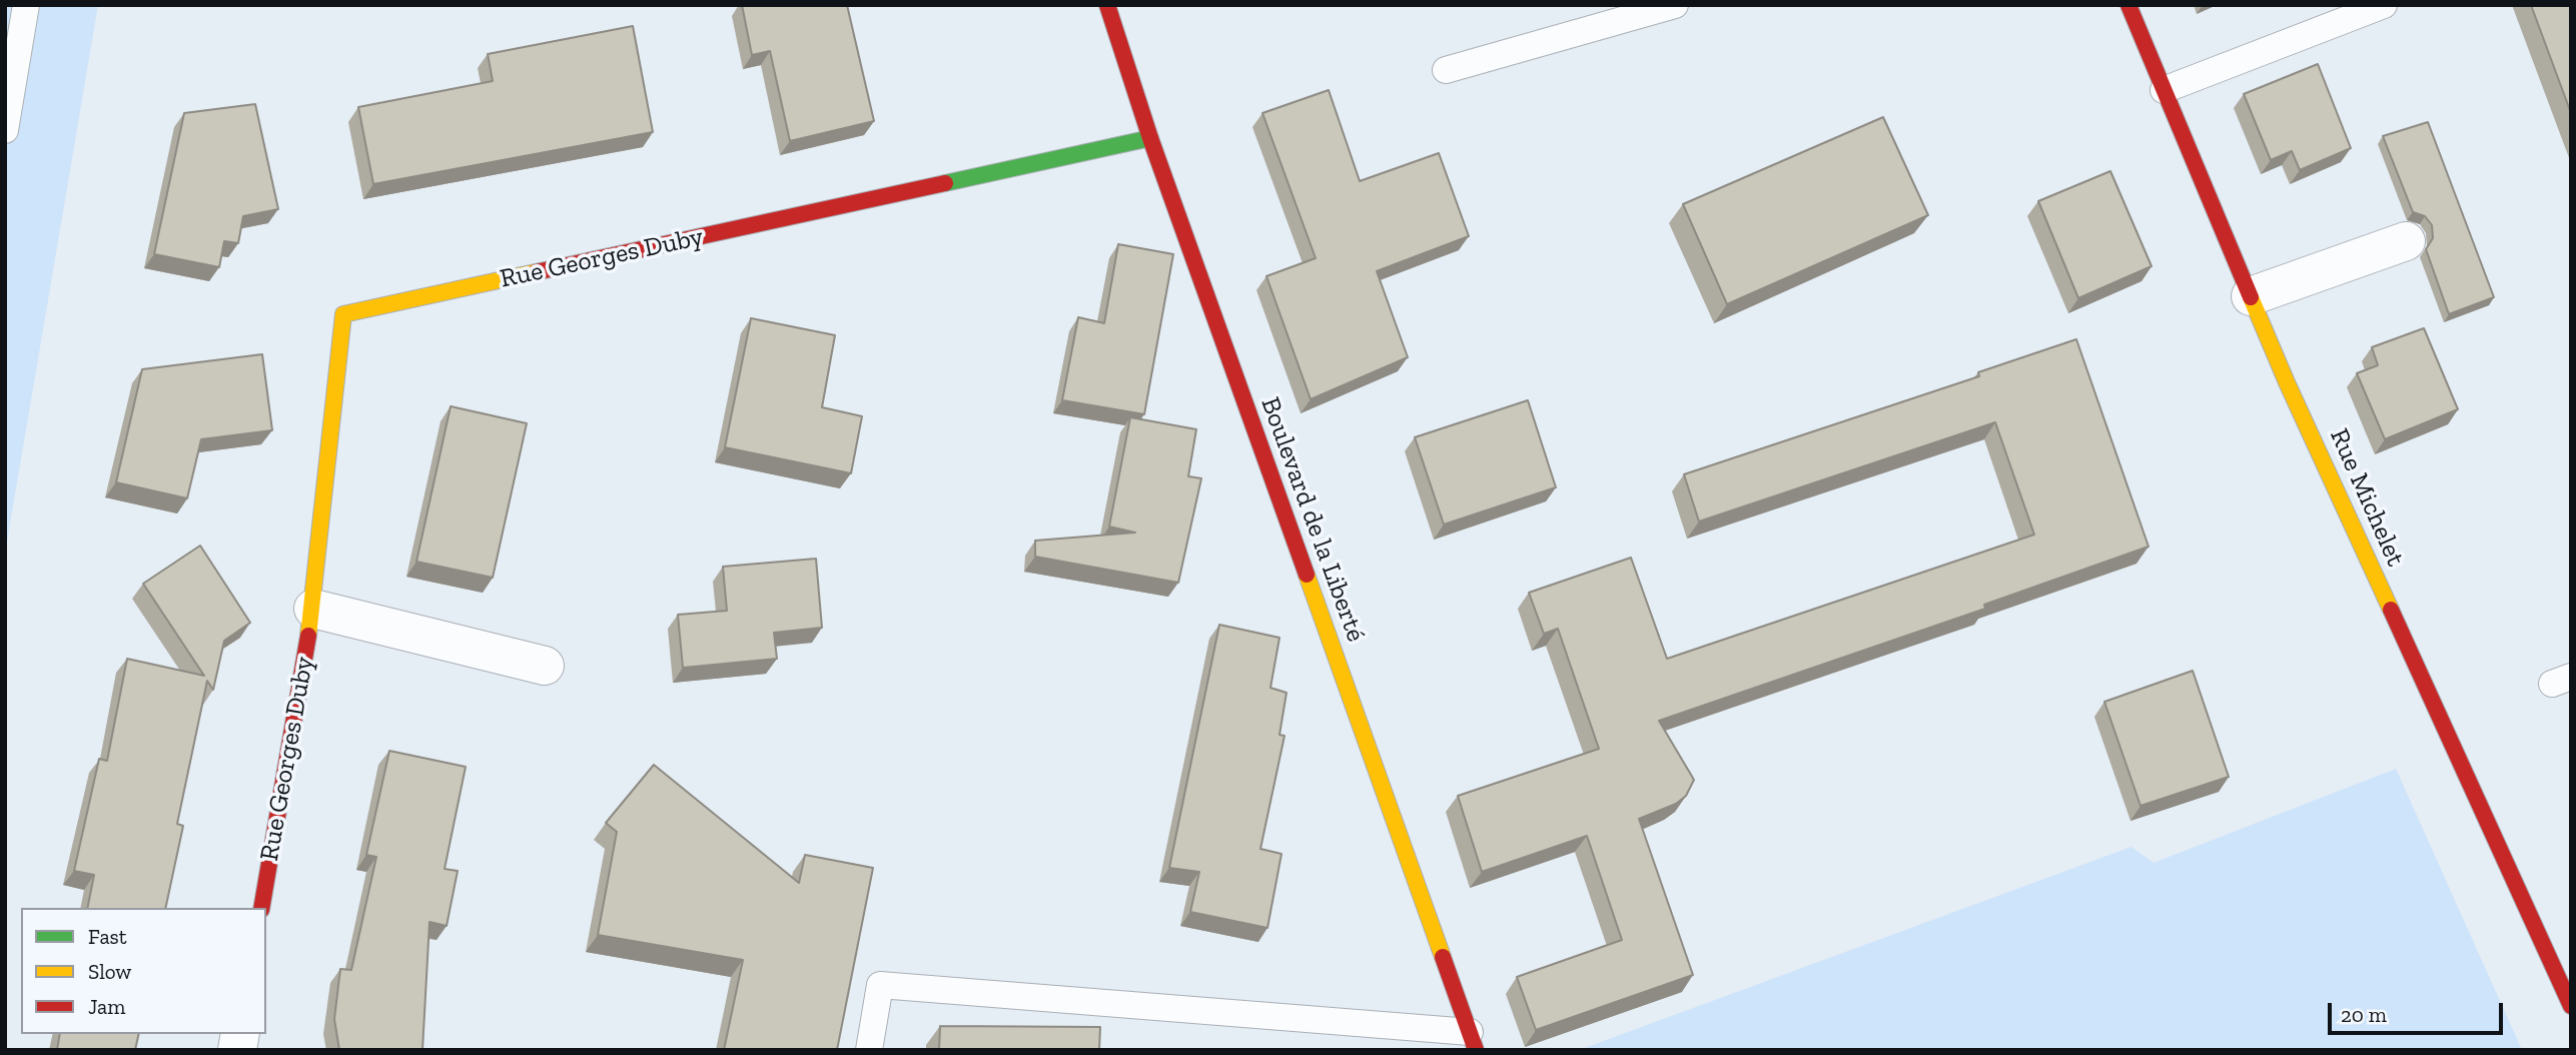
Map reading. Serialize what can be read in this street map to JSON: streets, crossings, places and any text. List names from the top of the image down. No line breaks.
{"streets":{"street":["Rue Georges Duby","Rue Michelet","Boulevard de la Liberté"]},"crossings":[["Rue Georges Duby","Boulevard de la Liberté"]],"legend":["Fast","Slow","Jam"],"scale_bar":"20 m"}
